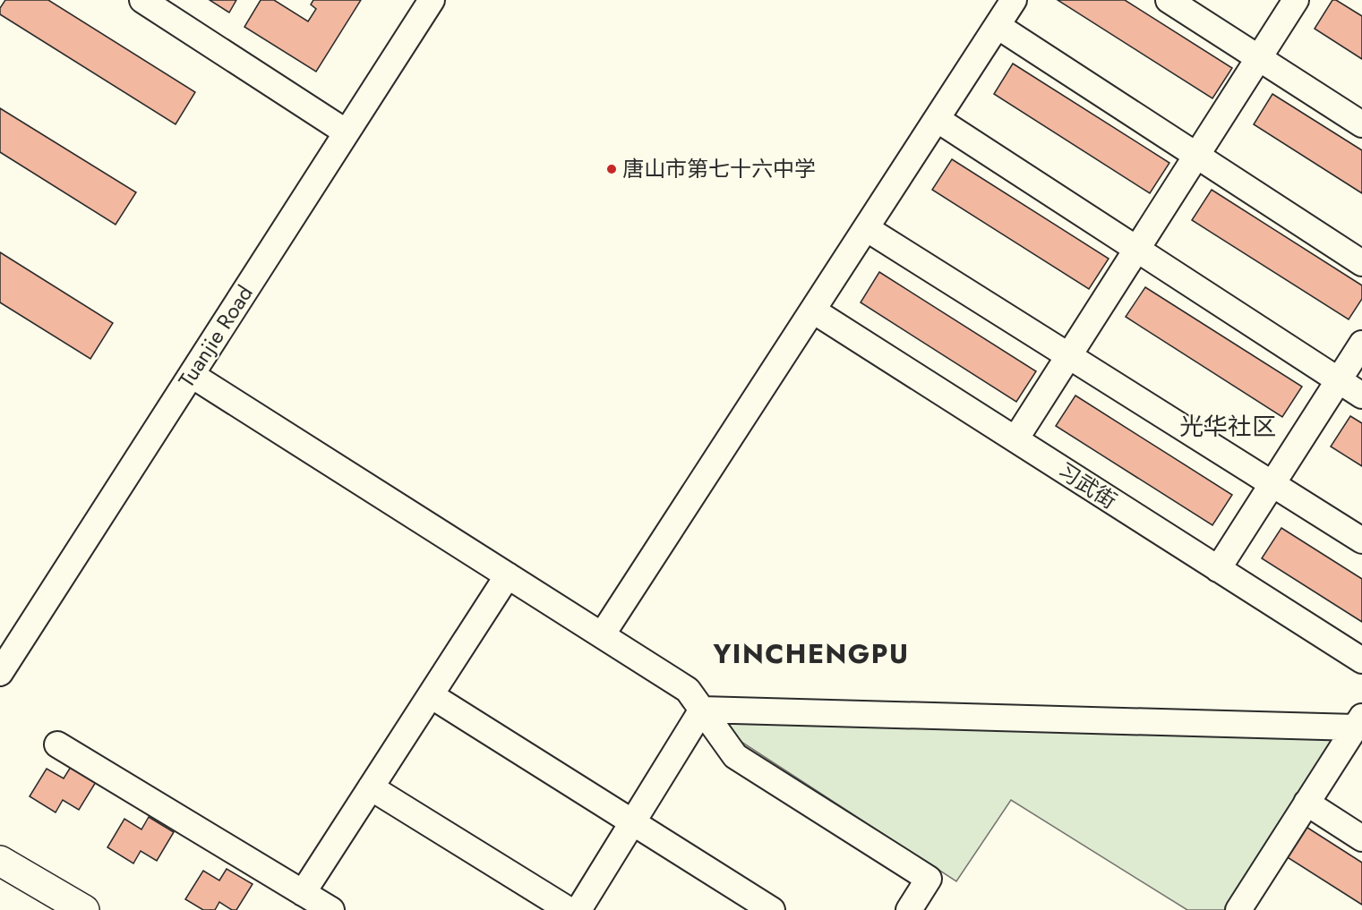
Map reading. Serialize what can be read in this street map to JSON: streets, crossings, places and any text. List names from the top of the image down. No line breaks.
{"streets":{"street":["Tuanjie Road","习武街"]},"districts":["光华社区","YINCHENGPU"],"places":["唐山市第七十六中学"]}
